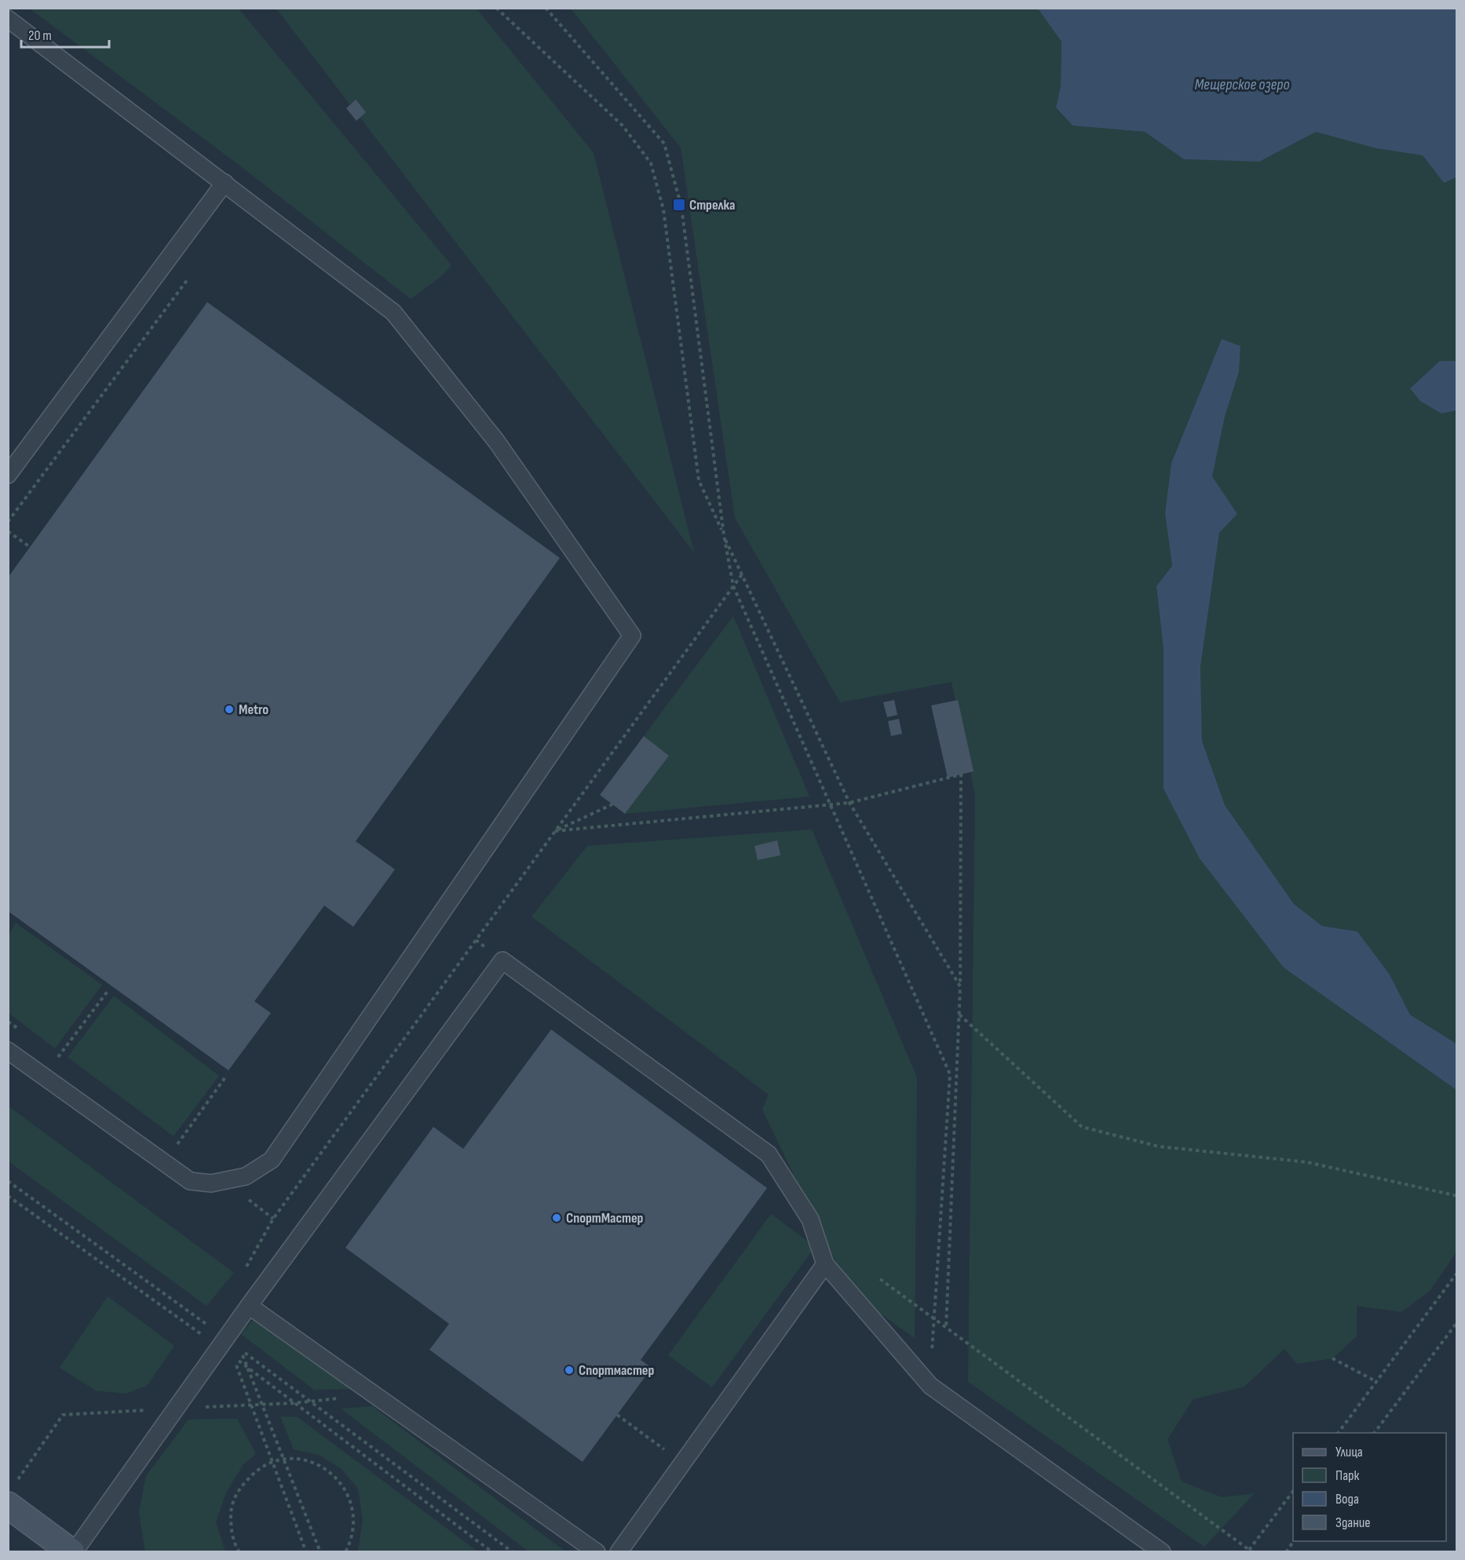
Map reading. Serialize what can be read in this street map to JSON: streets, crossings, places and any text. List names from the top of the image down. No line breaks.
{"water":["Мещерское озеро"],"places":{"transit":["Стрелка"],"other":["Metro","СпортМастер","Спортмастер"]},"legend":["Улица","Парк","Вода","Здание"],"scale_bar":"20 m"}
